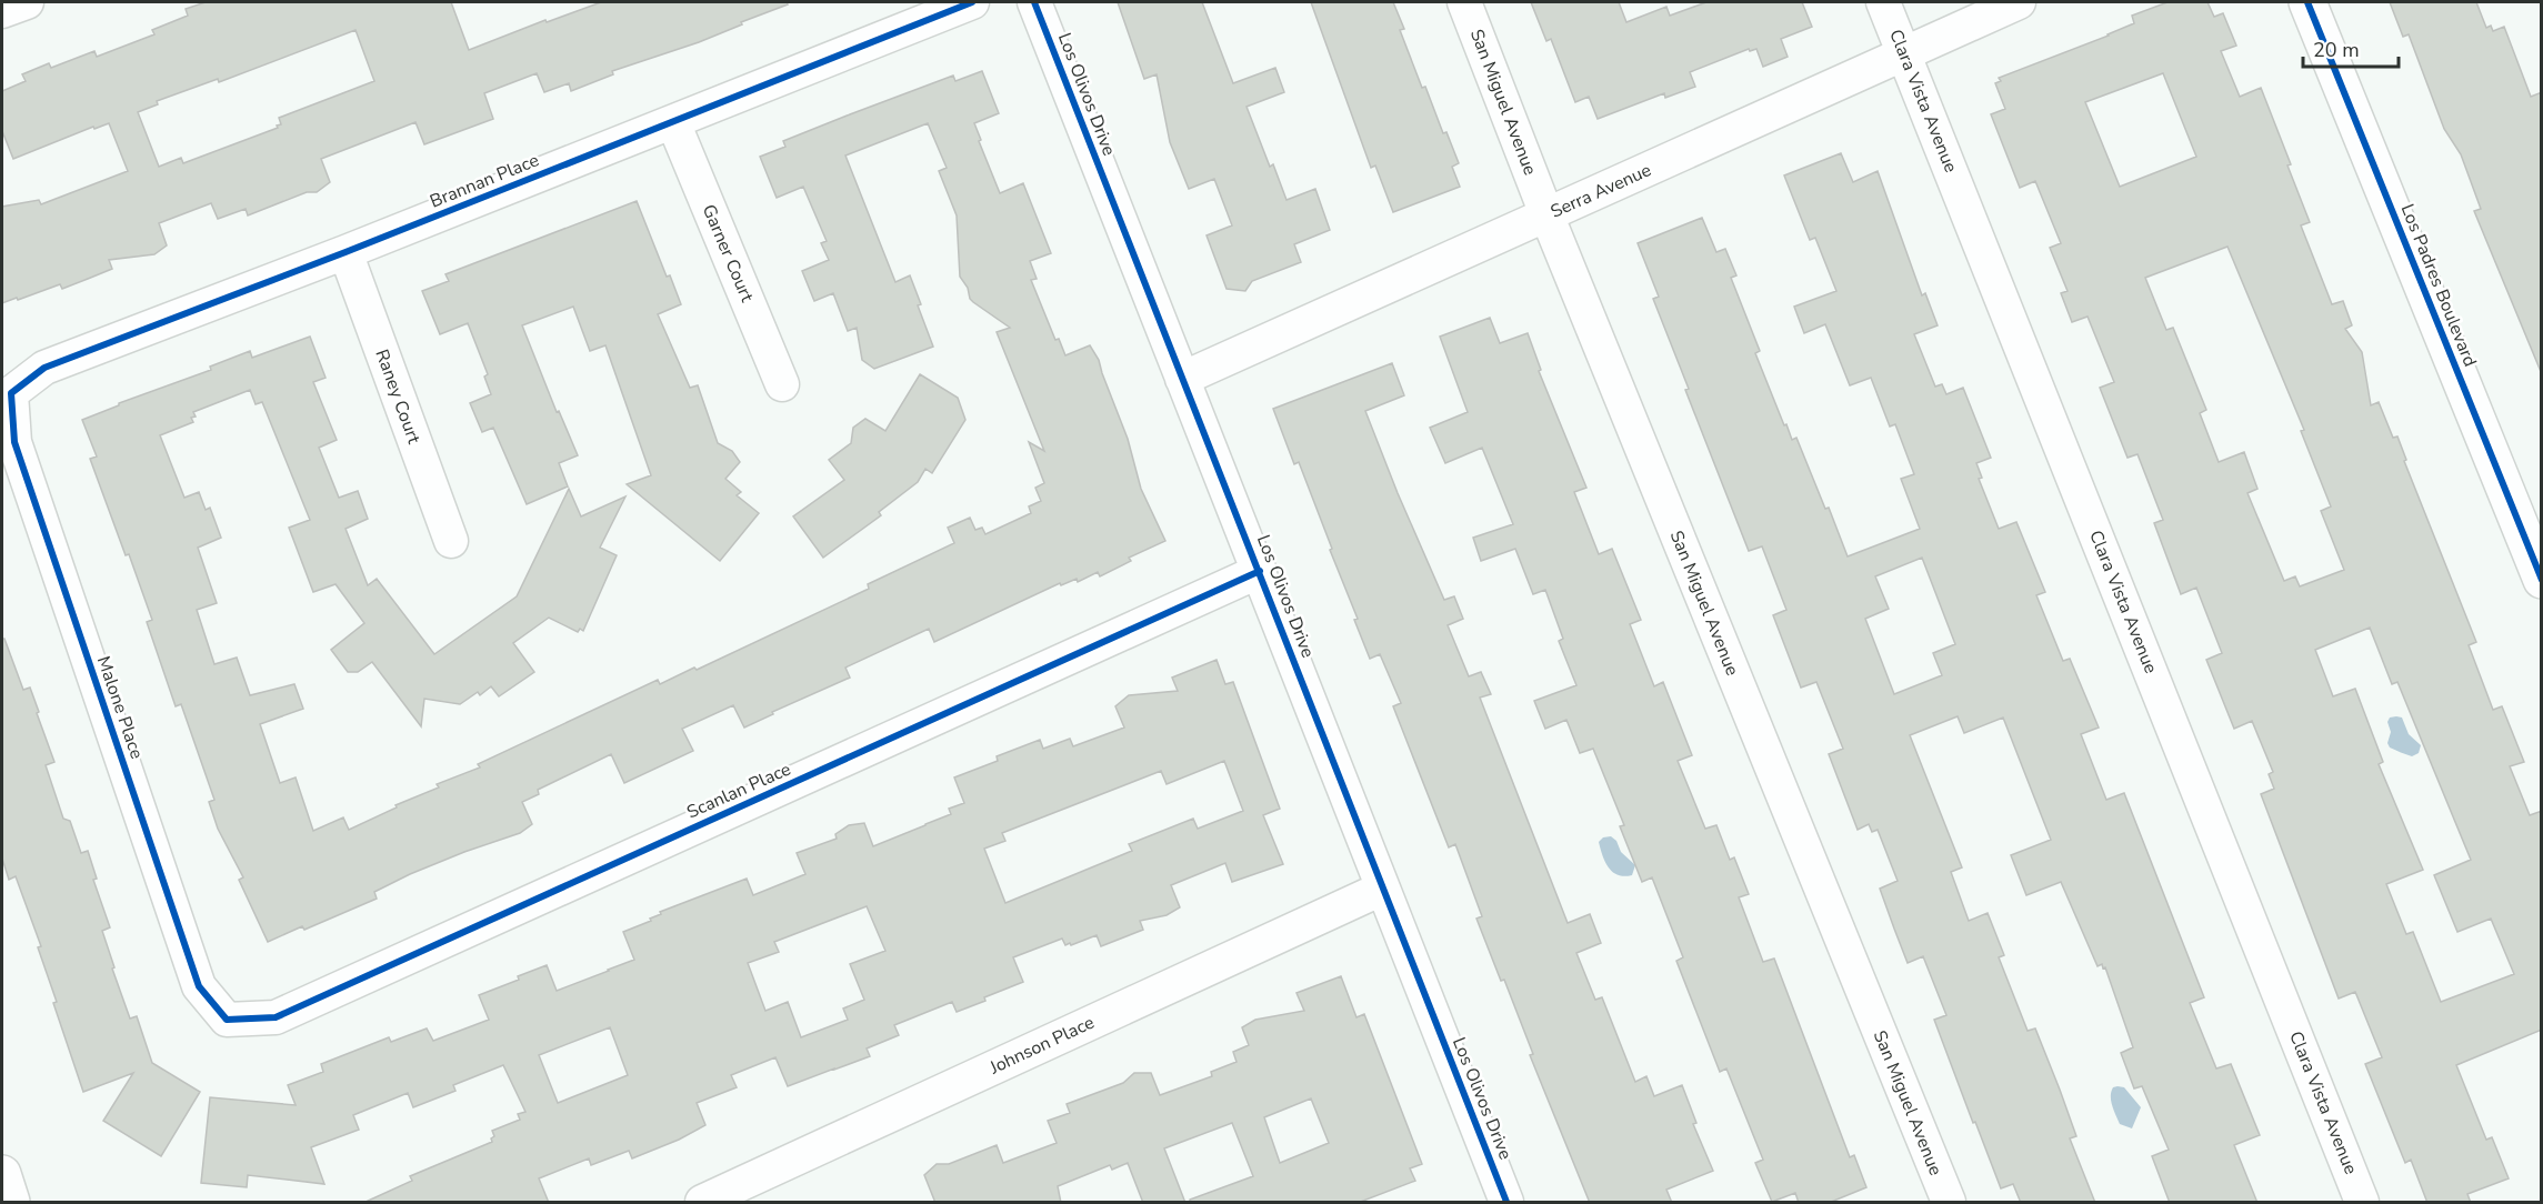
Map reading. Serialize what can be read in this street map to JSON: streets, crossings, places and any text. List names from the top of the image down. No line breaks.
{"streets":{"main road":["Los Padres Boulevard"],"street":["Los Olivos Drive","Clara Vista Avenue","San Miguel Avenue","Brannan Place","Serra Avenue","Garner Court","Raney Court","Malone Place","Scanlan Place","Johnson Place"]},"crossings":[["Los Olivos Drive","Serra Avenue"],["Los Olivos Drive","Scanlan Place"],["Los Olivos Drive","Johnson Place"],["Clara Vista Avenue","Serra Avenue"],["San Miguel Avenue","Serra Avenue"],["Brannan Place","Garner Court"],["Brannan Place","Raney Court"],["Brannan Place","Malone Place"],["Malone Place","Scanlan Place"]],"scale_bar":"20 m"}
